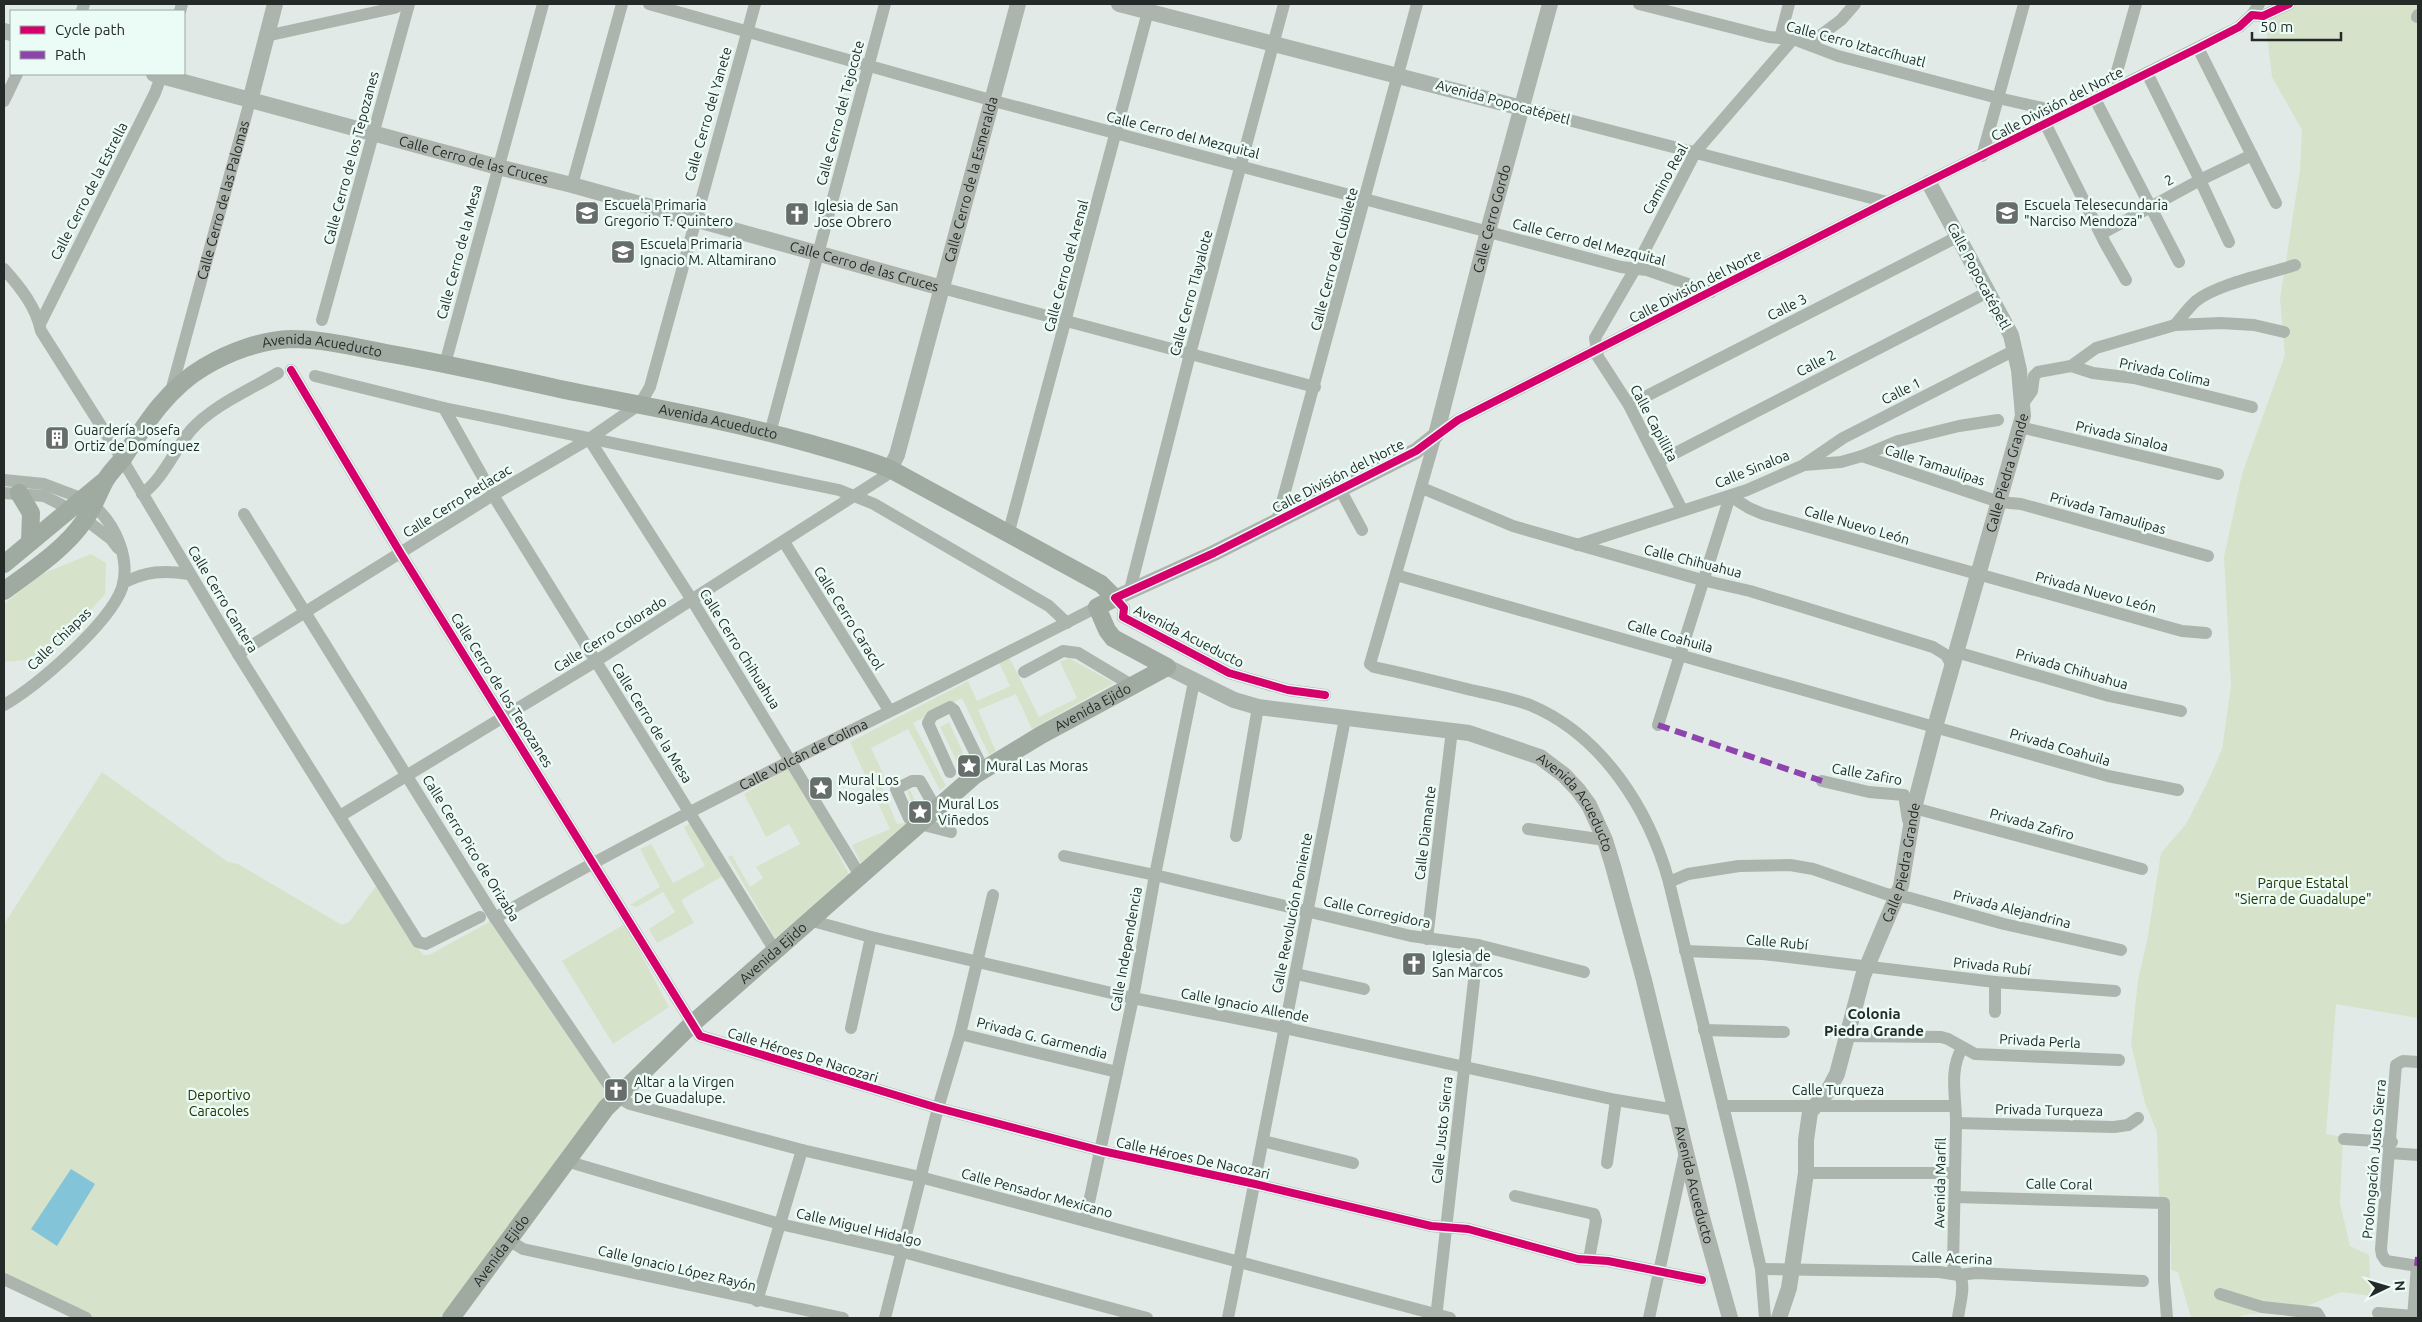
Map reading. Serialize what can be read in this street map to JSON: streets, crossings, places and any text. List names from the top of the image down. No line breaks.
{"streets":{"main road":["Avenida Acueducto","Avenida Ejido","Calle Volcán de Colima"],"street":["Calle Cerro Iztaccíhuatl","Avenida Popocatépetl","Calle División del Norte","Calle Cerro del Tejocote","Calle Cerro del Yanete","Calle Cerro del Mezquital","Calle Cerro de los Tepozanes","Calle Cerro de las Cruces","Calle Cerro de la Esmeralda","Camino Real","2","Calle Cerro de la Estrella","Calle Cerro de las Palomas","Calle Cerro Gordo","Calle Cerro de la Mesa","Calle Cerro del Cubilete","Calle Cerro del Arenal","Calle Popocatépetl","Calle Cerro Tlayalote","Calle 3","Calle 2","Privada Colima","Calle 1","Calle Capillita","Privada Sinaloa","Calle Tamaulipas","Calle Sinaloa","Calle Piedra Grande","Calle Cerro Petlacac","Privada Tamaulipas","Calle Nuevo León","Calle Chihuahua","Privada Nuevo León","Calle Cerro Cantera","Calle Cerro Caracol","Calle Cerro Colorado","Calle Coahuila","Calle Chiapas","Calle Cerro Chihuahua","Privada Chihuahua","Privada Coahuila","Calle Zafiro","Privada Zafiro","Calle Diamante","Calle Cerro Pico de Orizaba","Privada Alejandrina","Calle Corregidora","Calle Revolución Poniente","Calle Rubí","Calle Independencia","Privada Rubí","Calle Ignacio Allende","Privada G. Garmendia","Privada Perla","Calle Héroes De Nacozari","Calle Turqueza","Privada Turqueza","Calle Justo Sierra","Prolongación Justo Sierra","Avenida Marfil","Calle Coral","Calle Pensador Mexicano","Calle Miguel Hidalgo","Calle Acerina","Calle Ignacio López Rayón"]},"crossings":[["Calle Cerro Iztaccíhuatl","Calle División del Norte"],["Calle Cerro Iztaccíhuatl","Camino Real"],["Avenida Popocatépetl","Calle División del Norte"],["Avenida Popocatépetl","Camino Real"],["Avenida Popocatépetl","Calle Cerro Gordo"],["Avenida Popocatépetl","Calle Cerro del Cubilete"],["Avenida Popocatépetl","Calle Cerro del Arenal"],["Avenida Popocatépetl","Calle Cerro Tlayalote"],["Calle División del Norte","Calle Cerro del Mezquital"],["Calle División del Norte","Camino Real"],["Calle División del Norte","Calle Cerro Gordo"],["Calle División del Norte","Calle Cerro del Cubilete"],["Calle División del Norte","Calle Popocatépetl"],["Calle División del Norte","Calle Cerro Tlayalote"],["Calle División del Norte","Avenida Acueducto"],["Calle División del Norte","Calle Capillita"],["Calle División del Norte","Calle Volcán de Colima"],["Calle Cerro del Tejocote","Calle Cerro del Mezquital"],["Calle Cerro del Tejocote","Calle Cerro de las Cruces"],["Calle Cerro del Tejocote","Avenida Acueducto"],["Calle Cerro del Yanete","Calle Cerro del Mezquital"],["Calle Cerro del Yanete","Calle Cerro de las Cruces"],["Calle Cerro del Yanete","Avenida Acueducto"],["Calle Cerro del Yanete","Calle Cerro Petlacac"],["Calle Cerro del Mezquital","Calle Cerro de la Esmeralda"],["Calle Cerro del Mezquital","Camino Real"],["Calle Cerro del Mezquital","Calle Cerro Gordo"],["Calle Cerro del Mezquital","Calle Cerro del Cubilete"],["Calle Cerro del Mezquital","Calle Cerro del Arenal"],["Calle Cerro del Mezquital","Calle Cerro Tlayalote"],["Calle Cerro de los Tepozanes","Calle Cerro de las Cruces"],["Calle Cerro de los Tepozanes","Avenida Acueducto"],["Calle Cerro de los Tepozanes","Calle Cerro Petlacac"],["Calle Cerro de los Tepozanes","Calle Cerro Colorado"],["Calle Cerro de los Tepozanes","Avenida Ejido"],["Calle Cerro de los Tepozanes","Calle Volcán de Colima"],["Calle Cerro de los Tepozanes","Calle Héroes De Nacozari"],["Calle Cerro de las Cruces","Calle Cerro de la Esmeralda"],["Calle Cerro de las Cruces","Calle Cerro de las Palomas"],["Calle Cerro de las Cruces","Calle Cerro de la Mesa"],["Calle Cerro de las Cruces","Calle Cerro del Cubilete"],["Calle Cerro de las Cruces","Calle Cerro del Arenal"],["Calle Cerro de las Cruces","Calle Cerro Tlayalote"],["Calle Cerro de la Esmeralda","Avenida Acueducto"],["Calle Cerro de la Esmeralda","Calle Cerro Colorado"],["Camino Real","Calle Capillita"],["Calle Cerro de la Estrella","Calle Cerro Cantera"],["Calle Cerro de las Palomas","Avenida Acueducto"],["Calle Cerro de la Mesa","Avenida Acueducto"],["Calle Cerro de la Mesa","Calle Cerro Petlacac"],["Calle Cerro de la Mesa","Calle Cerro Colorado"],["Calle Cerro de la Mesa","Avenida Ejido"],["Calle Cerro de la Mesa","Calle Volcán de Colima"],["Calle Cerro del Arenal","Avenida Acueducto"],["Calle Popocatépetl","Calle 3"],["Calle Popocatépetl","Calle 2"],["Calle Popocatépetl","Calle 1"],["Calle Popocatépetl","Calle Piedra Grande"],["Calle Cerro Tlayalote","Avenida Acueducto"],["Calle Cerro Tlayalote","Calle Volcán de Colima"],["Calle 3","Calle Capillita"],["Avenida Acueducto","Calle Cerro Petlacac"],["Avenida Acueducto","Calle Cerro Cantera"],["Avenida Acueducto","Calle Cerro Colorado"],["Avenida Acueducto","Calle Chiapas"],["Avenida Acueducto","Calle Cerro Chihuahua"],["Avenida Acueducto","Avenida Ejido"],["Avenida Acueducto","Calle Volcán de Colima"],["Avenida Acueducto","Calle Diamante"],["Avenida Acueducto","Calle Revolución Poniente"],["Avenida Acueducto","Calle Independencia"],["Avenida Acueducto","Calle Ignacio Allende"],["Calle 2","Calle Capillita"],["Calle 1","Calle Sinaloa"],["Calle Capillita","Calle Sinaloa"],["Privada Sinaloa","Calle Piedra Grande"],["Calle Tamaulipas","Calle Sinaloa"],["Calle Tamaulipas","Calle Piedra Grande"],["Calle Tamaulipas","Privada Tamaulipas"],["Calle Sinaloa","Calle Nuevo León"],["Calle Sinaloa","Calle Chihuahua"],["Calle Piedra Grande","Privada Tamaulipas"],["Calle Piedra Grande","Calle Nuevo León"],["Calle Piedra Grande","Calle Chihuahua"],["Calle Piedra Grande","Privada Nuevo León"],["Calle Piedra Grande","Calle Coahuila"],["Calle Piedra Grande","Privada Chihuahua"],["Calle Piedra Grande","Privada Coahuila"],["Calle Piedra Grande","Calle Zafiro"],["Calle Piedra Grande","Privada Zafiro"],["Calle Piedra Grande","Privada Alejandrina"],["Calle Piedra Grande","Calle Rubí"],["Calle Piedra Grande","Privada Rubí"],["Calle Piedra Grande","Privada Perla"],["Calle Piedra Grande","Calle Turqueza"],["Calle Piedra Grande","Calle Acerina"],["Calle Cerro Petlacac","Calle Cerro Cantera"],["Calle Cerro Petlacac","Calle Cerro Chihuahua"],["Calle Cerro Petlacac","Calle Cerro Pico de Orizaba"],["Calle Nuevo León","Privada Nuevo León"],["Calle Chihuahua","Privada Chihuahua"],["Calle Cerro Cantera","Calle Cerro Colorado"],["Calle Cerro Caracol","Calle Cerro Colorado"],["Calle Cerro Caracol","Calle Volcán de Colima"],["Calle Cerro Colorado","Calle Cerro Chihuahua"],["Calle Cerro Colorado","Calle Cerro Pico de Orizaba"],["Calle Coahuila","Privada Coahuila"],["Calle Cerro Chihuahua","Avenida Ejido"],["Calle Cerro Chihuahua","Calle Volcán de Colima"],["Avenida Ejido","Calle Cerro Pico de Orizaba"],["Avenida Ejido","Calle Ignacio Allende"],["Avenida Ejido","Calle Héroes De Nacozari"],["Avenida Ejido","Calle Pensador Mexicano"],["Avenida Ejido","Calle Miguel Hidalgo"],["Avenida Ejido","Calle Ignacio López Rayón"],["Calle Volcán de Colima","Calle Cerro Pico de Orizaba"],["Calle Diamante","Calle Corregidora"],["Calle Cerro Pico de Orizaba","Calle Pensador Mexicano"],["Calle Corregidora","Calle Revolución Poniente"],["Calle Corregidora","Calle Independencia"],["Calle Corregidora","Calle Justo Sierra"],["Calle Revolución Poniente","Calle Ignacio Allende"],["Calle Revolución Poniente","Calle Héroes De Nacozari"],["Calle Revolución Poniente","Calle Pensador Mexicano"],["Calle Rubí","Privada Rubí"],["Calle Independencia","Calle Ignacio Allende"],["Calle Independencia","Privada G. Garmendia"],["Calle Independencia","Calle Héroes De Nacozari"],["Calle Independencia","Calle Pensador Mexicano"],["Calle Ignacio Allende","Calle Justo Sierra"],["Privada Perla","Avenida Marfil"],["Calle Héroes De Nacozari","Calle Justo Sierra"],["Calle Turqueza","Avenida Marfil"],["Privada Turqueza","Avenida Marfil"],["Calle Justo Sierra","Calle Pensador Mexicano"],["Avenida Marfil","Calle Coral"],["Avenida Marfil","Calle Acerina"]],"districts":["Colonia Piedra Grande"],"parks":["Parque Estatal \"Sierra de Guadalupe\"","Deportivo Caracoles"],"places":{"school or university":["Escuela Primaria Gregorio T. Quintero","Escuela Telesecundaria \"Narciso Mendoza\"","Escuela Primaria Ignacio M. Altamirano"],"church":["Iglesia de San Jose Obrero","Iglesia de San Marcos","Altar a la Virgen De Guadalupe."],"building":["Guardería Josefa Ortiz de Domínguez"],"place":["Mural Las Moras","Mural Los Nogales","Mural Los Viñedos"]},"legend":["Cycle path","Path"],"scale_bar":"50 m","north":"right"}
